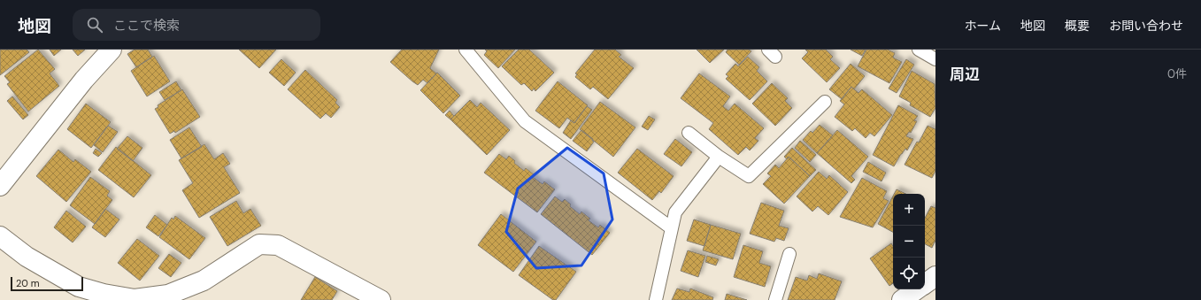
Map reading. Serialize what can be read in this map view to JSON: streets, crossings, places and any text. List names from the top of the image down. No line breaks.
{"scale_bar":"20 m","page":{"header":"地図","search":"ここで検索","nav":["ホーム","地図","概要","お問い合わせ"],"heading":["周辺","0件"],"map_buttons":["+","−"],"scale":"20 m"}}
